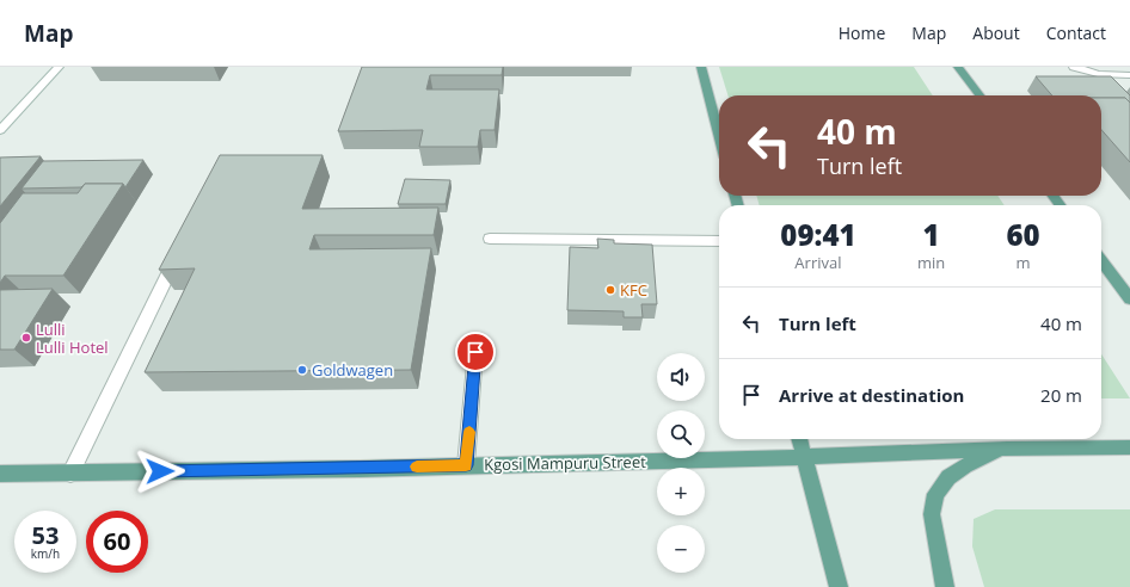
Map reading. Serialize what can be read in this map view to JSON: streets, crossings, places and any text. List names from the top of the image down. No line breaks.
{"streets":{"main road":["Kgosi Mampuru Street"]},"places":["KFC","Lulli Lulli Hotel","Goldwagen"],"page":{"header":"Map","nav":["Home","Map","About","Contact"],"turn":["40 m","Turn left"],"eta":["09:41","Arrival","1","min","60","m"],"list":[{"name":"Turn left","value":"40 m"},{"name":"Arrive at destination","value":"20 m"}],"map_buttons":["+","−"],"speed":"53 km/h","limit":"60"}}
